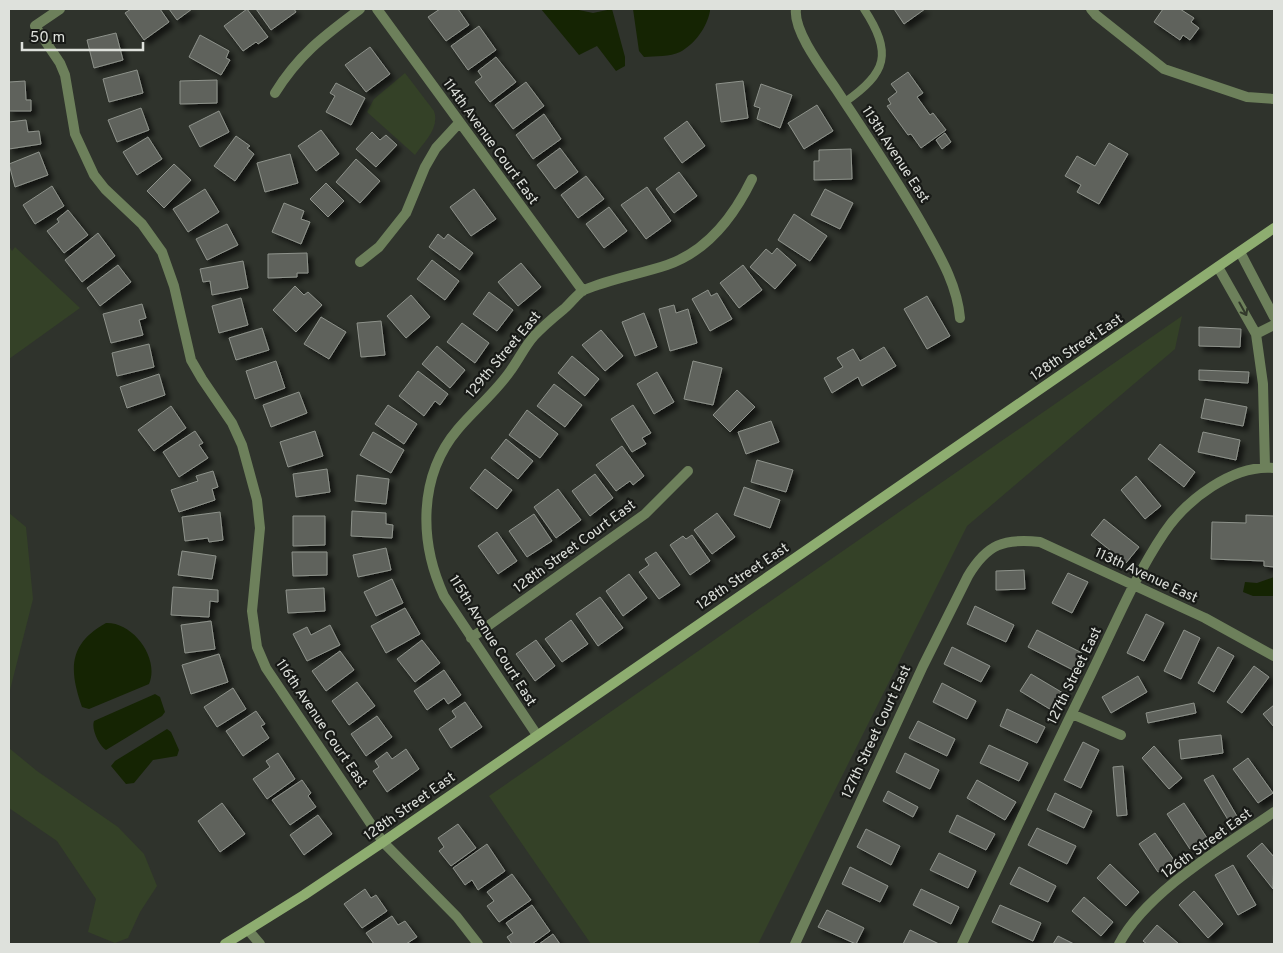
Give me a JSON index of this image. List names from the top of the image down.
{
  "streets": {
    "street": [
      "114th Avenue Court East",
      "113th Avenue East",
      "128th Street East",
      "129th Street East",
      "128th Street Court East",
      "115th Avenue Court East",
      "127th Street East",
      "116th Avenue Court East",
      "127th Street Court East",
      "126th Street East"
    ]
  },
  "crossings": [
    ["114th Avenue Court East", "129th Street East"],
    ["113th Avenue East", "127th Street East"],
    ["113th Avenue East", "127th Street Court East"],
    ["128th Street East", "115th Avenue Court East"],
    ["128th Street East", "116th Avenue Court East"],
    ["129th Street East", "115th Avenue Court East"],
    ["128th Street Court East", "115th Avenue Court East"]
  ],
  "scale_bar": "50 m"
}
